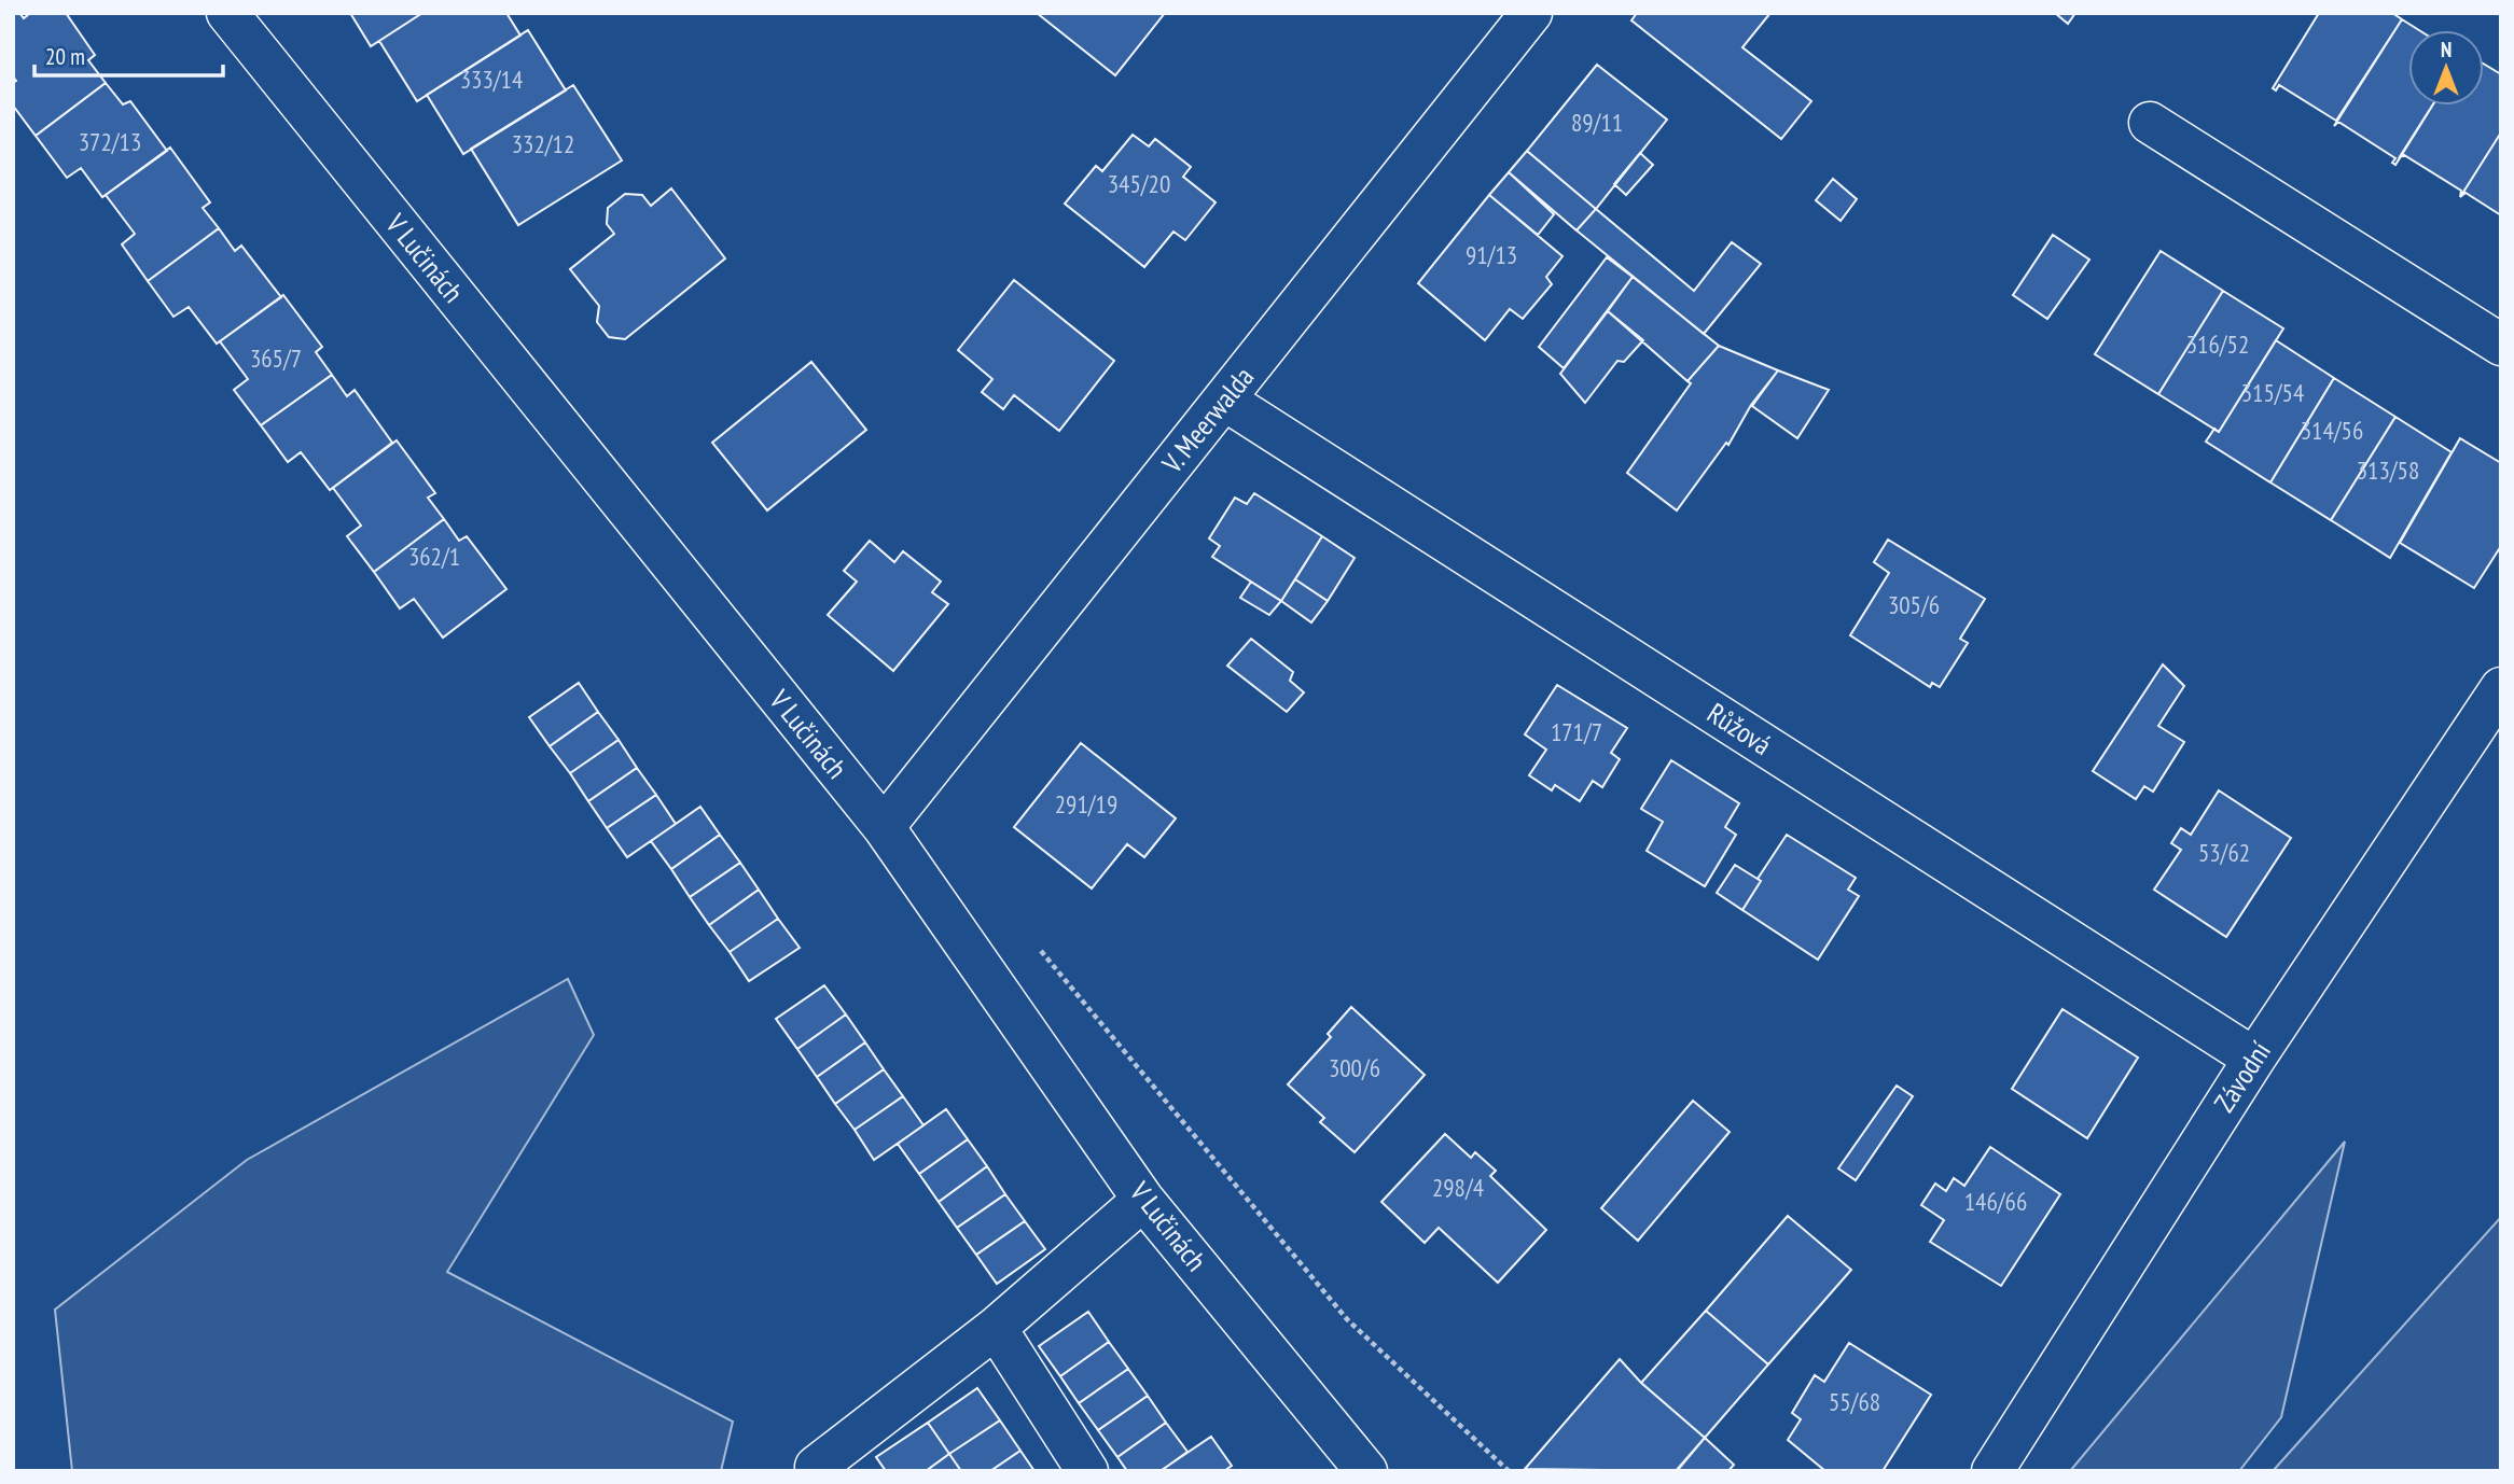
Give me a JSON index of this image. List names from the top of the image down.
{
  "streets": {
    "street": [
      "V Lučinách",
      "V. Meerwalda",
      "Růžová",
      "Závodní"
    ]
  },
  "crossings": [
    ["V Lučinách", "V. Meerwalda"],
    ["V. Meerwalda", "Růžová"],
    ["Růžová", "Závodní"]
  ],
  "house_numbers": [
    "333/14",
    "89/11",
    "372/13",
    "332/12",
    "345/20",
    "91/13",
    "316/52",
    "365/7",
    "315/54",
    "314/56",
    "313/58",
    "362/1",
    "305/6",
    "171/7",
    "291/19",
    "53/62",
    "300/6",
    "298/4",
    "146/66",
    "55/68"
  ],
  "scale_bar": "20 m",
  "north": "top"
}
